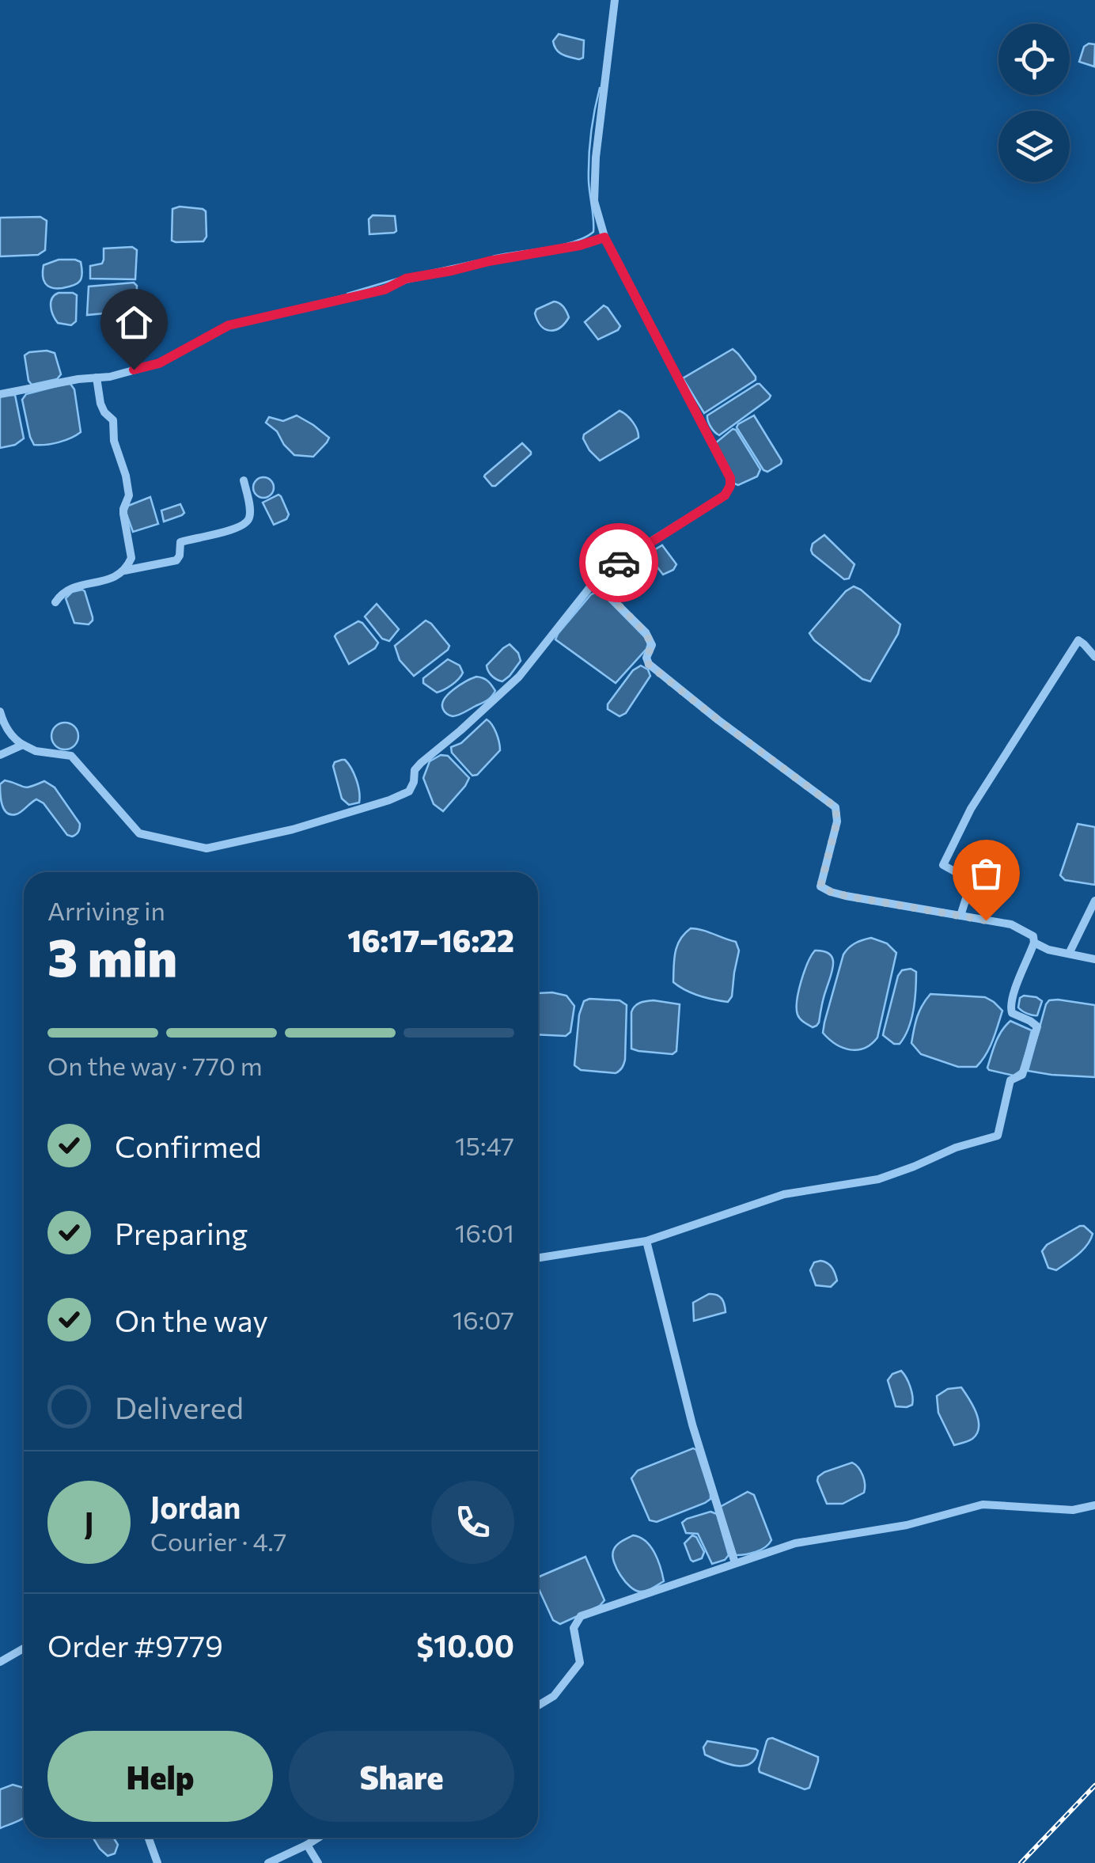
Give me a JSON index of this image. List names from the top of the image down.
{
  "page": {
    "heading": ["3 min", "Arriving in", "16:17–16:22"],
    "panel": [
      "Jordan",
      "Courier · 4.7",
      "Order #9779",
      "$10.00"
    ],
    "bar": "On the way · 770 m",
    "list": [
      ["Confirmed", "15:47"],
      ["Preparing", "16:01"],
      ["On the way", "16:07"],
      "Delivered"
    ],
    "round": "J",
    "buttons": ["Help", "Share"]
  }
}
